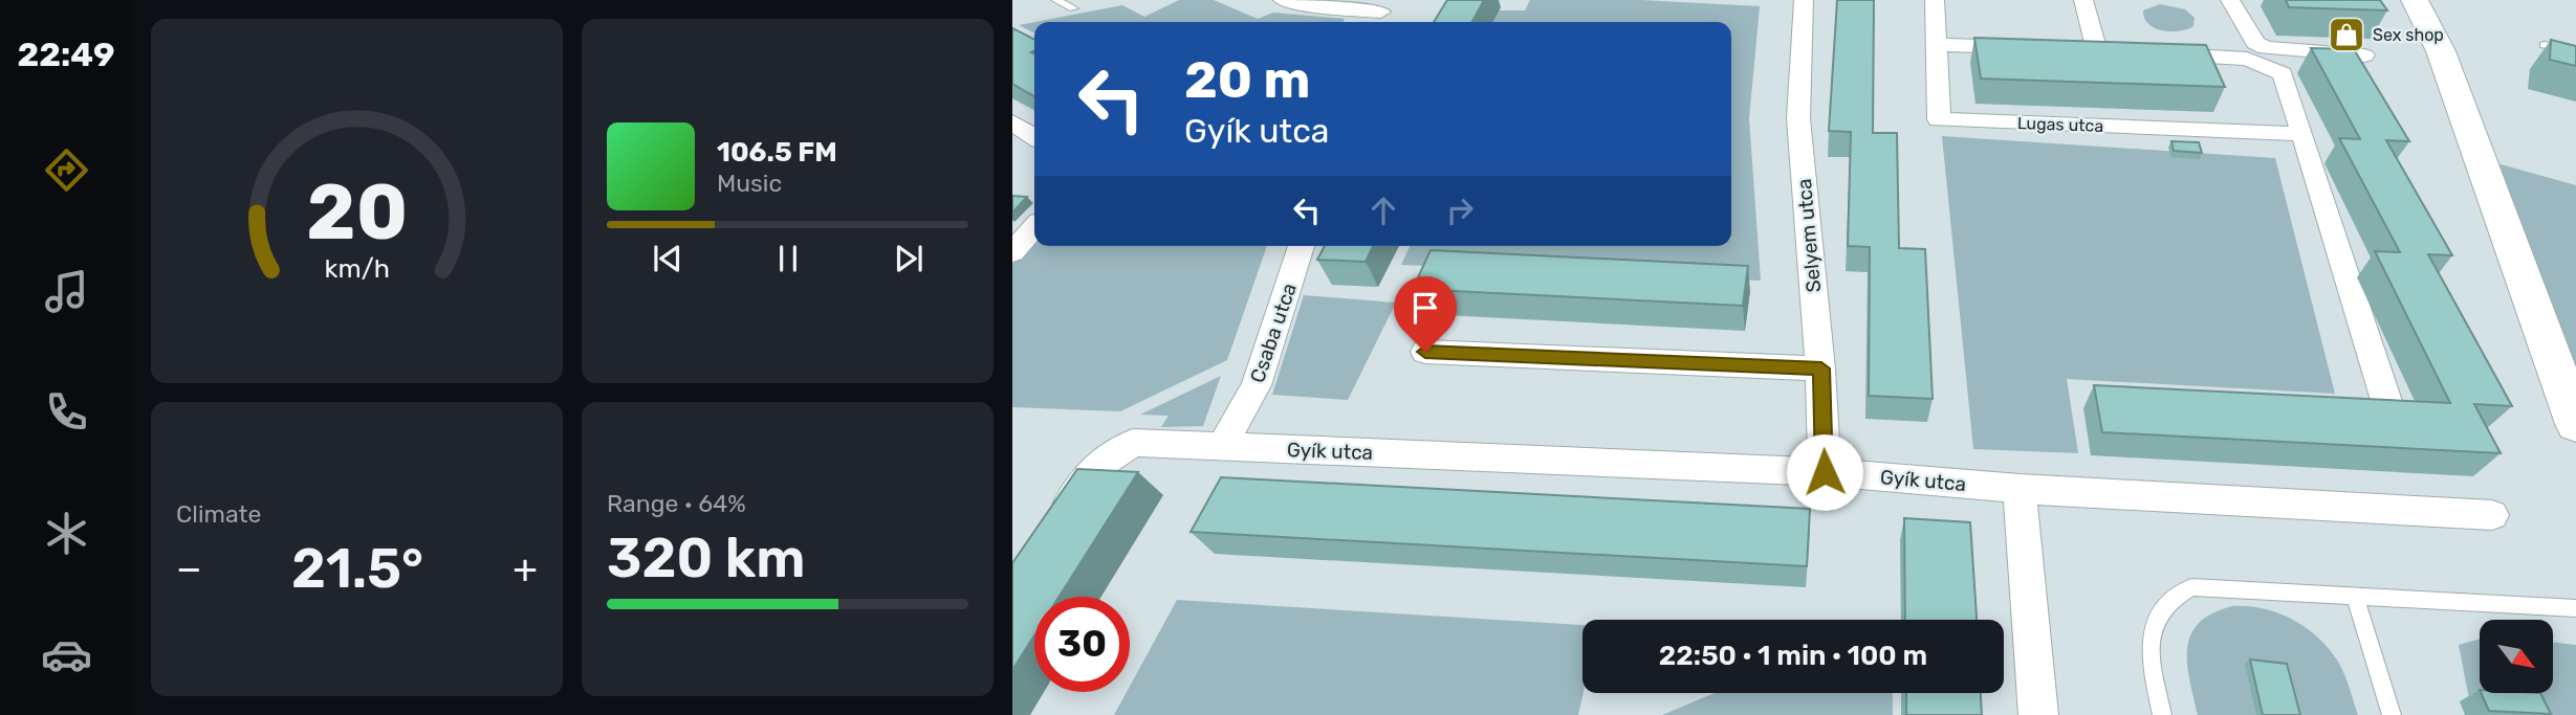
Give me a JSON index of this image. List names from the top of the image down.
{
  "streets": {
    "street": [
      "Lugas utca",
      "Selyem utca",
      "Csaba utca",
      "Gyík utca"
    ]
  },
  "crossings": [
    ["Selyem utca", "Gyík utca"],
    ["Csaba utca", "Gyík utca"]
  ],
  "places": {
    "shop": ["Sex shop"]
  },
  "north": "bottom right",
  "page": {
    "tabs": "22:49",
    "turn": ["20 m", "Gyík utca"],
    "song": ["106.5 FM", "Music"],
    "tile": [
      "Climate",
      ["Range · 64%", "320 km"]
    ],
    "heat": ["−", "21.5°", "+"],
    "limit": "30",
    "trip": "22:50 · 1 min · 100 m",
    "gauge": ["20", "km/h"]
  }
}
